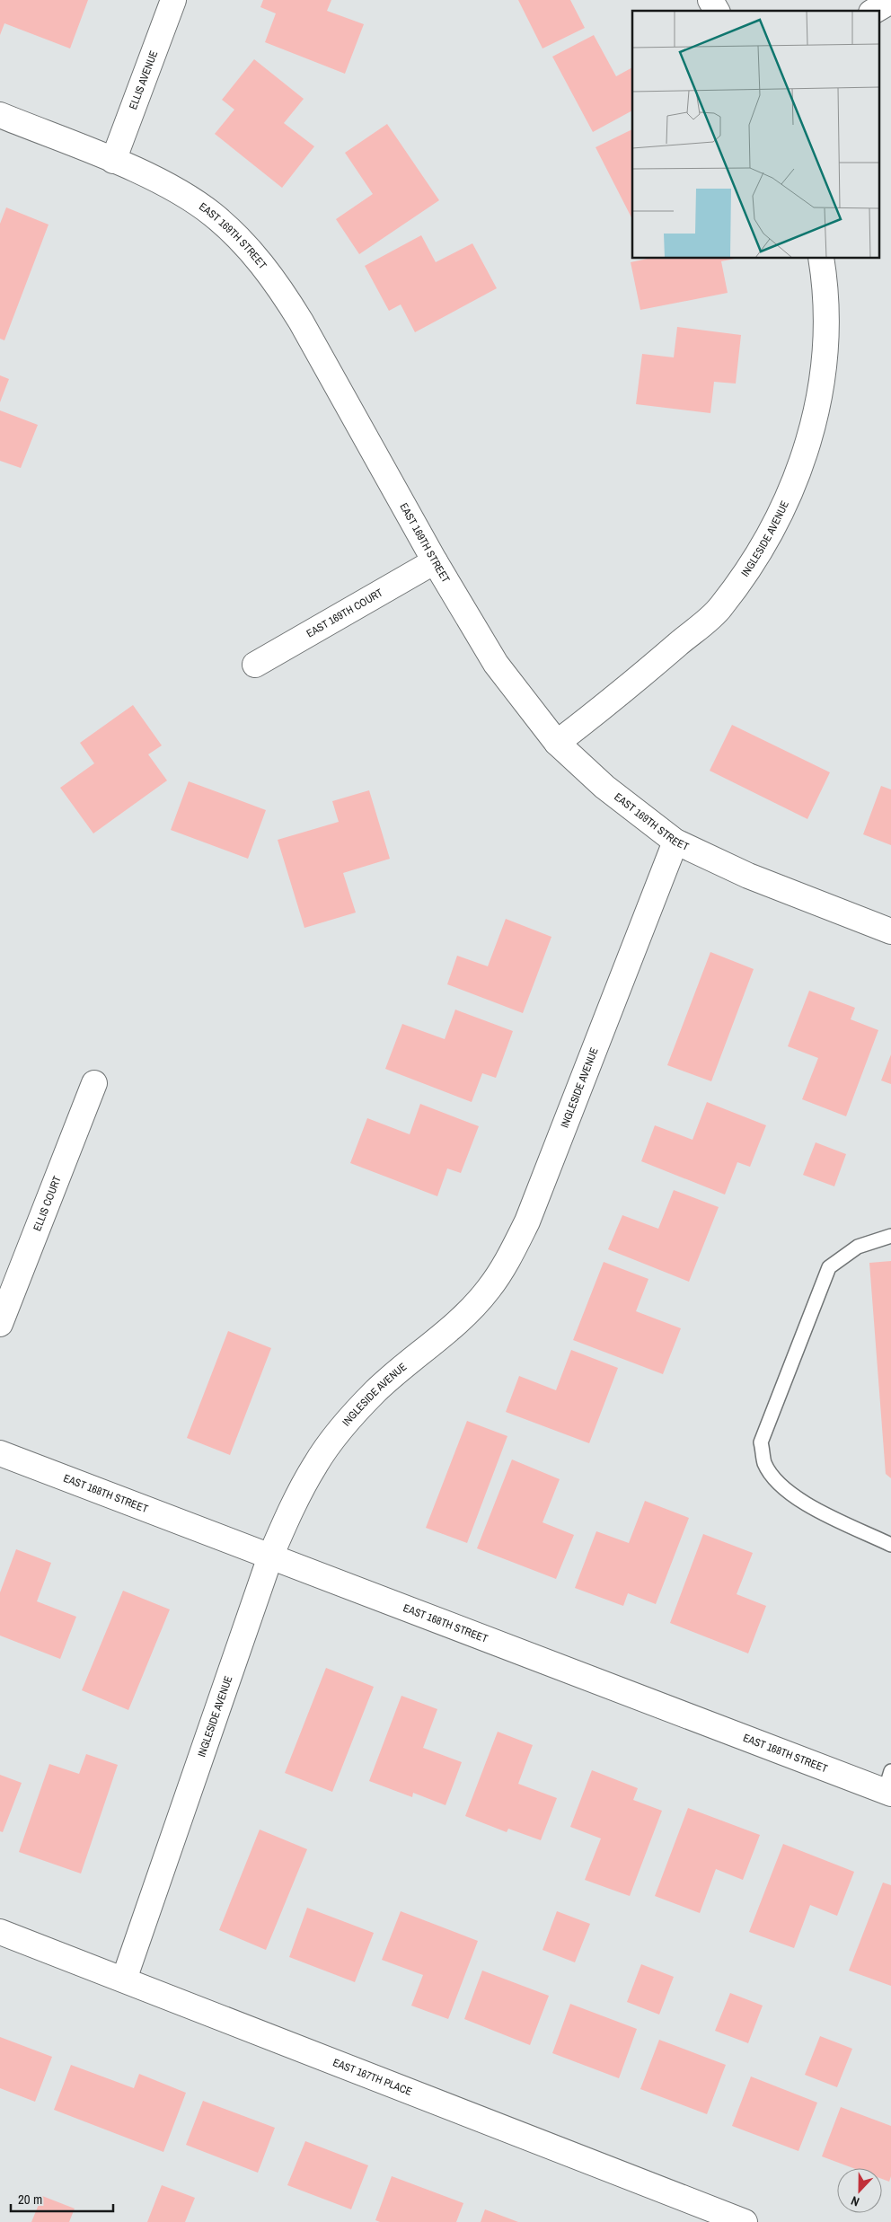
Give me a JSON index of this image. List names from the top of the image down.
{
  "streets": {
    "street": [
      "ELLIS AVENUE",
      "EAST 169TH STREET",
      "INGLESIDE AVENUE",
      "EAST 169TH COURT",
      "ELLIS COURT",
      "EAST 168TH STREET",
      "EAST 167TH PLACE"
    ]
  },
  "crossings": [
    ["ELLIS AVENUE", "EAST 169TH STREET"],
    ["EAST 169TH STREET", "INGLESIDE AVENUE"],
    ["EAST 169TH STREET", "EAST 169TH COURT"],
    ["INGLESIDE AVENUE", "EAST 168TH STREET"],
    ["INGLESIDE AVENUE", "EAST 167TH PLACE"]
  ],
  "scale_bar": "20 m",
  "north": "bottom"
}
